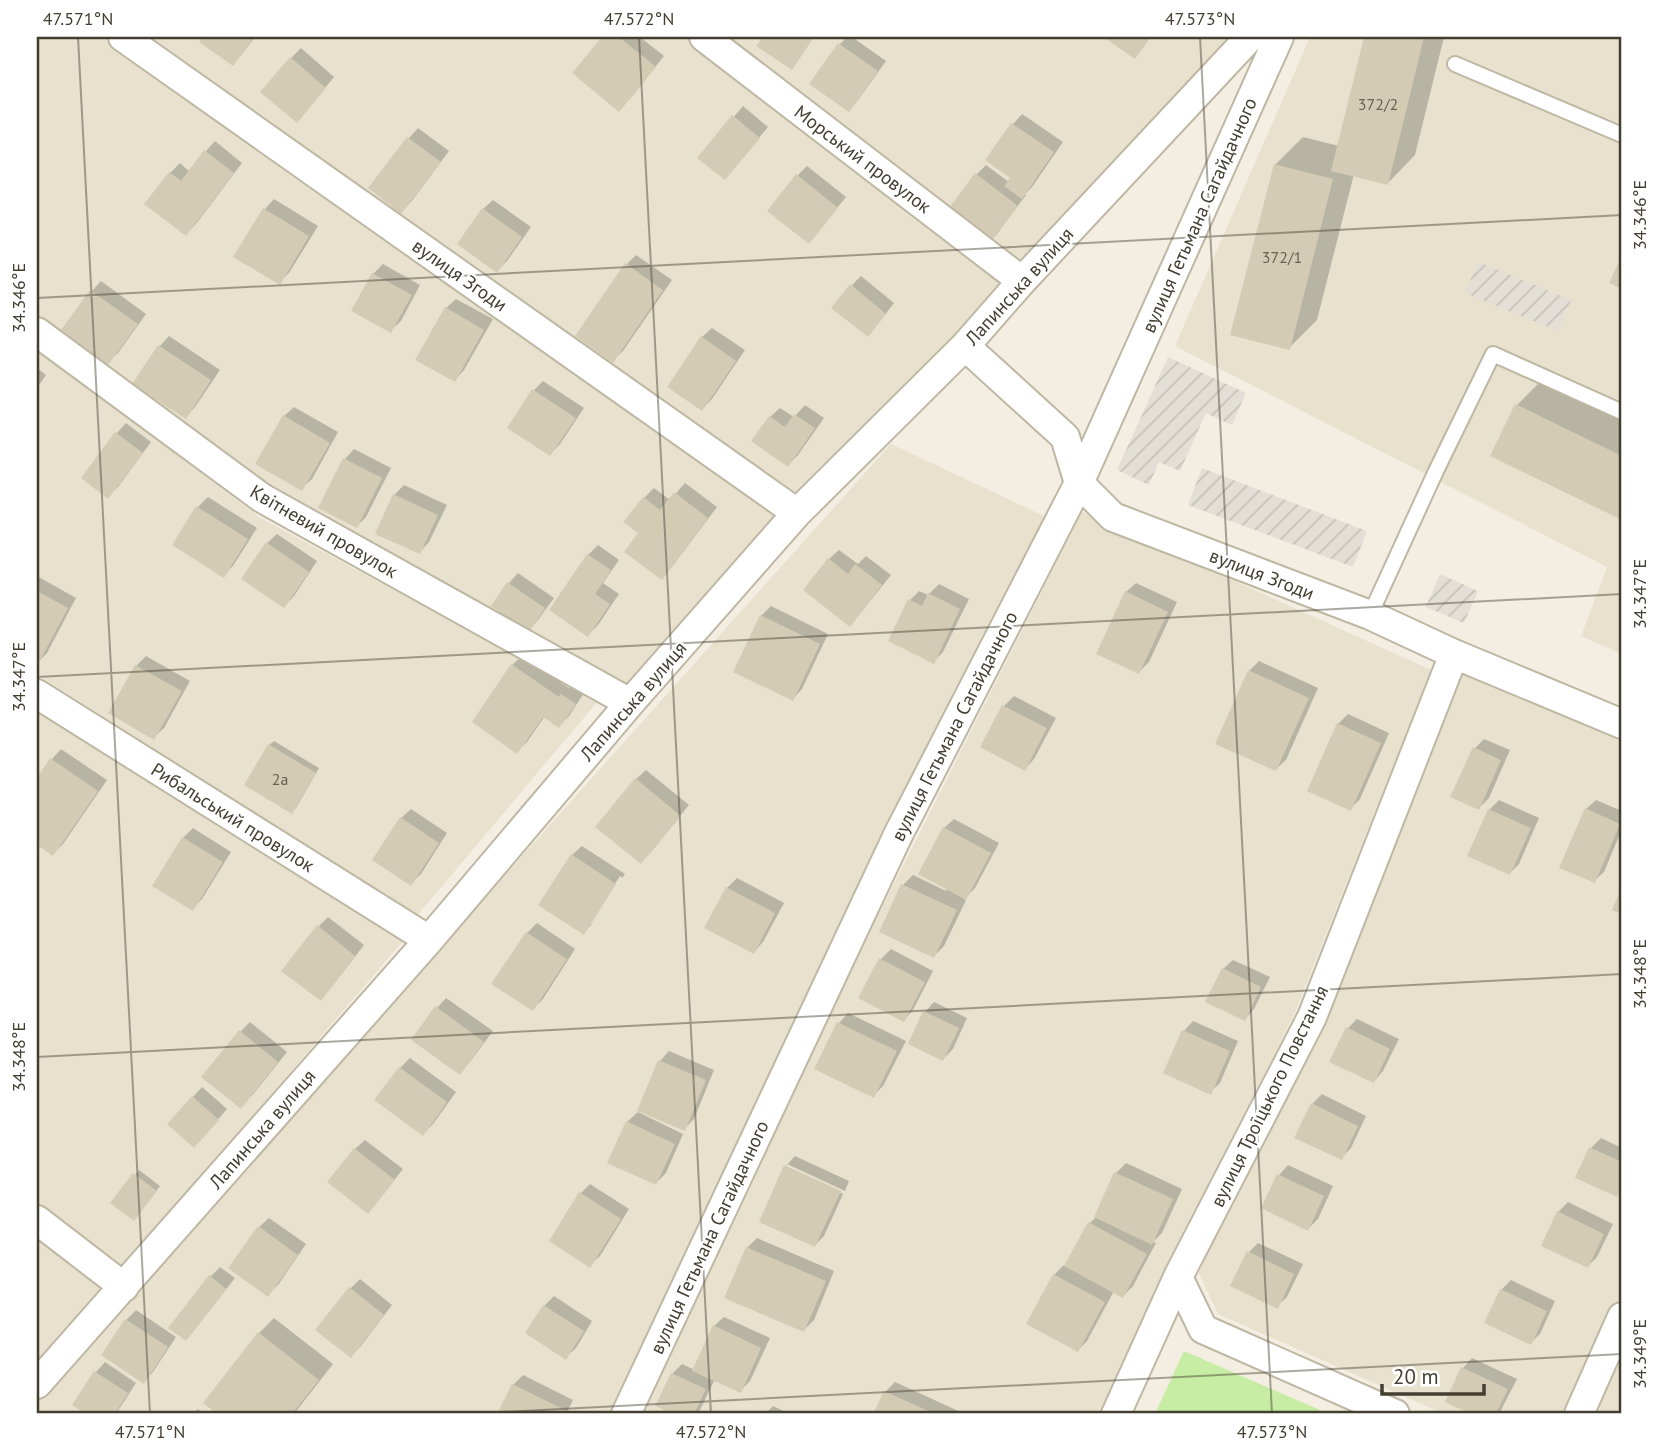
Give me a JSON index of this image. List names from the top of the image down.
{
  "streets": {
    "street": [
      "Морський провулок",
      "вулиця Гетьмана Сагайдачного",
      "вулиця Згоди",
      "Лапинська вулиця",
      "Квітневий провулок",
      "Рибальський провулок",
      "вулиця Троїцького Повстання"
    ]
  },
  "crossings": [
    ["Морський провулок", "Лапинська вулиця"],
    ["вулиця Гетьмана Сагайдачного", "вулиця Згоди"],
    ["вулиця Згоди", "Лапинська вулиця"],
    ["вулиця Згоди", "вулиця Троїцького Повстання"],
    ["Лапинська вулиця", "Квітневий провулок"],
    ["Лапинська вулиця", "Рибальський провулок"]
  ],
  "house_numbers": ["372/2", "372/1", "2а"],
  "scale_bar": "20 m",
  "coordinates": [
    "47.571°N",
    "47.572°N",
    "47.573°N",
    "34.346°E",
    "34.347°E",
    "34.348°E",
    "34.349°E"
  ]
}
